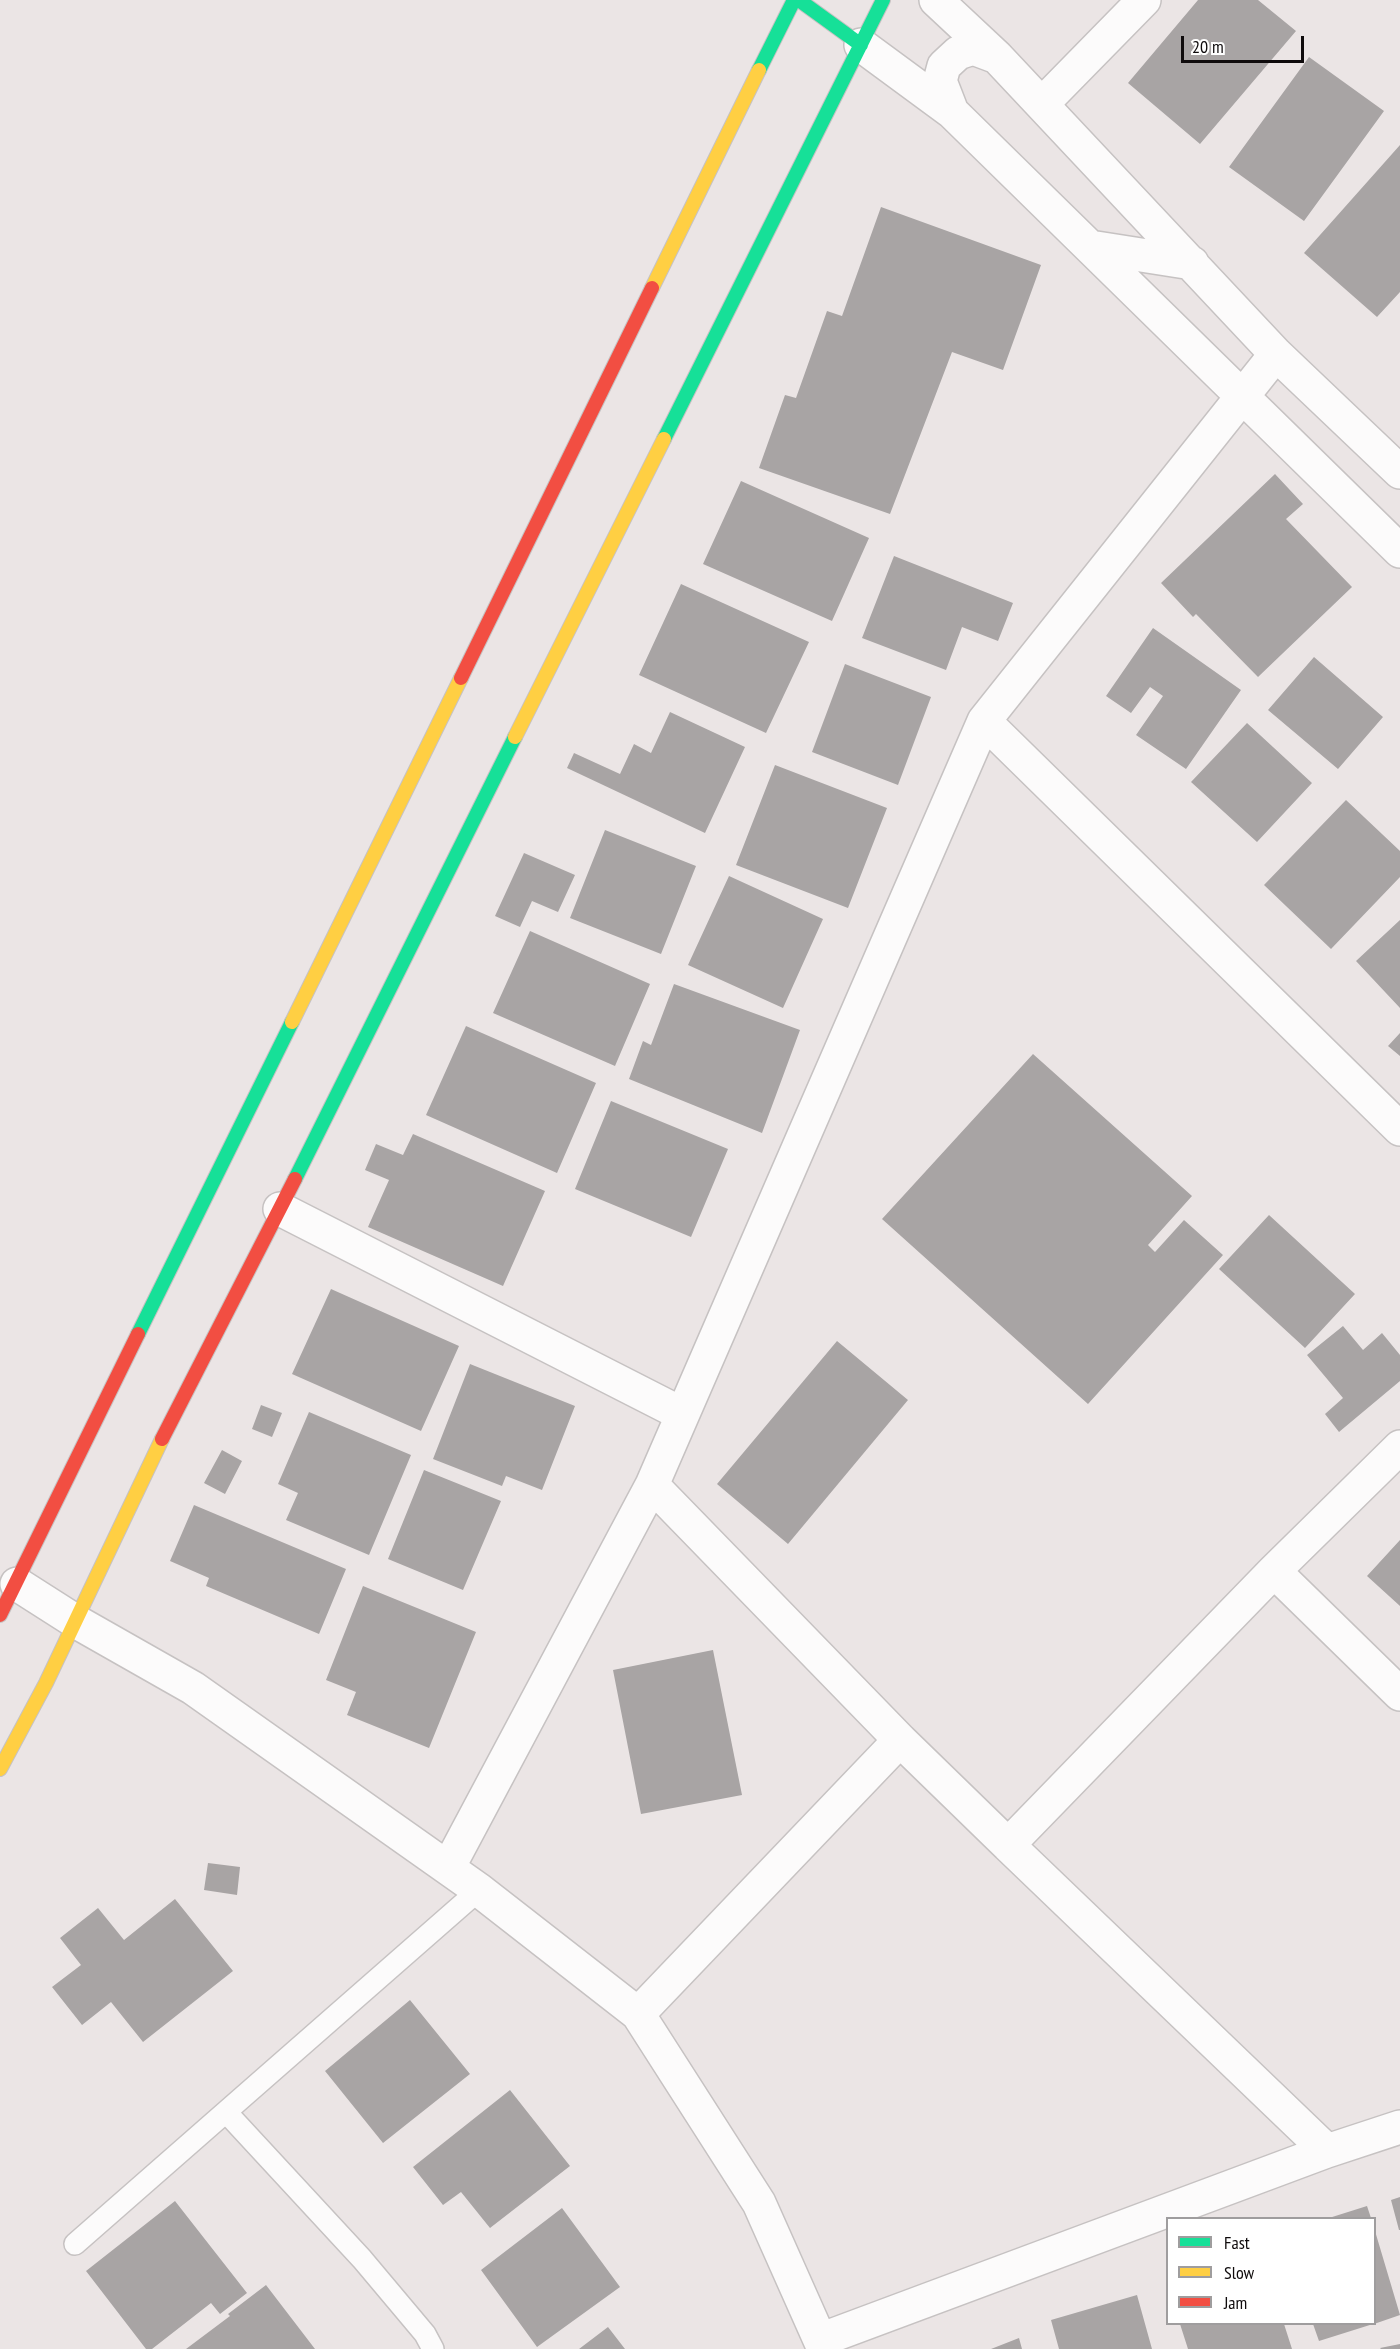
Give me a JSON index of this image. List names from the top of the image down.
{
  "legend": ["Fast", "Slow", "Jam"],
  "scale_bar": "20 m"
}
